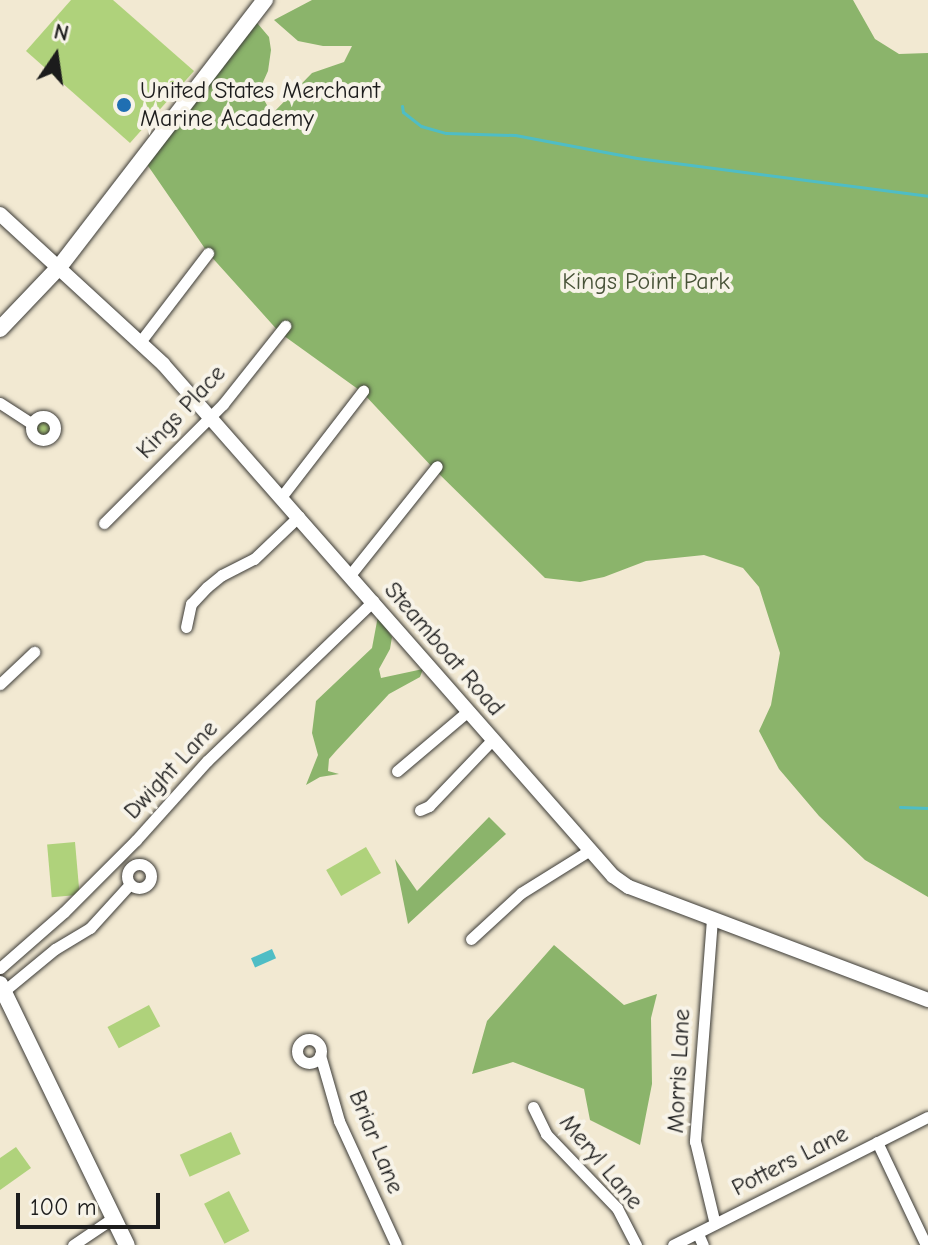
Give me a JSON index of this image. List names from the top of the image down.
{
  "streets": {
    "street": [
      "Kings Place",
      "Steamboat Road",
      "Dwight Lane",
      "Morris Lane",
      "Briar Lane",
      "Potters Lane",
      "Meryl Lane"
    ]
  },
  "crossings": [
    ["Kings Place", "Steamboat Road"],
    ["Steamboat Road", "Dwight Lane"],
    ["Steamboat Road", "Morris Lane"],
    ["Morris Lane", "Potters Lane"]
  ],
  "parks": ["Kings Point Park"],
  "places": ["United States Merchant Marine Academy"],
  "scale_bar": "100 m",
  "north": "top"
}
